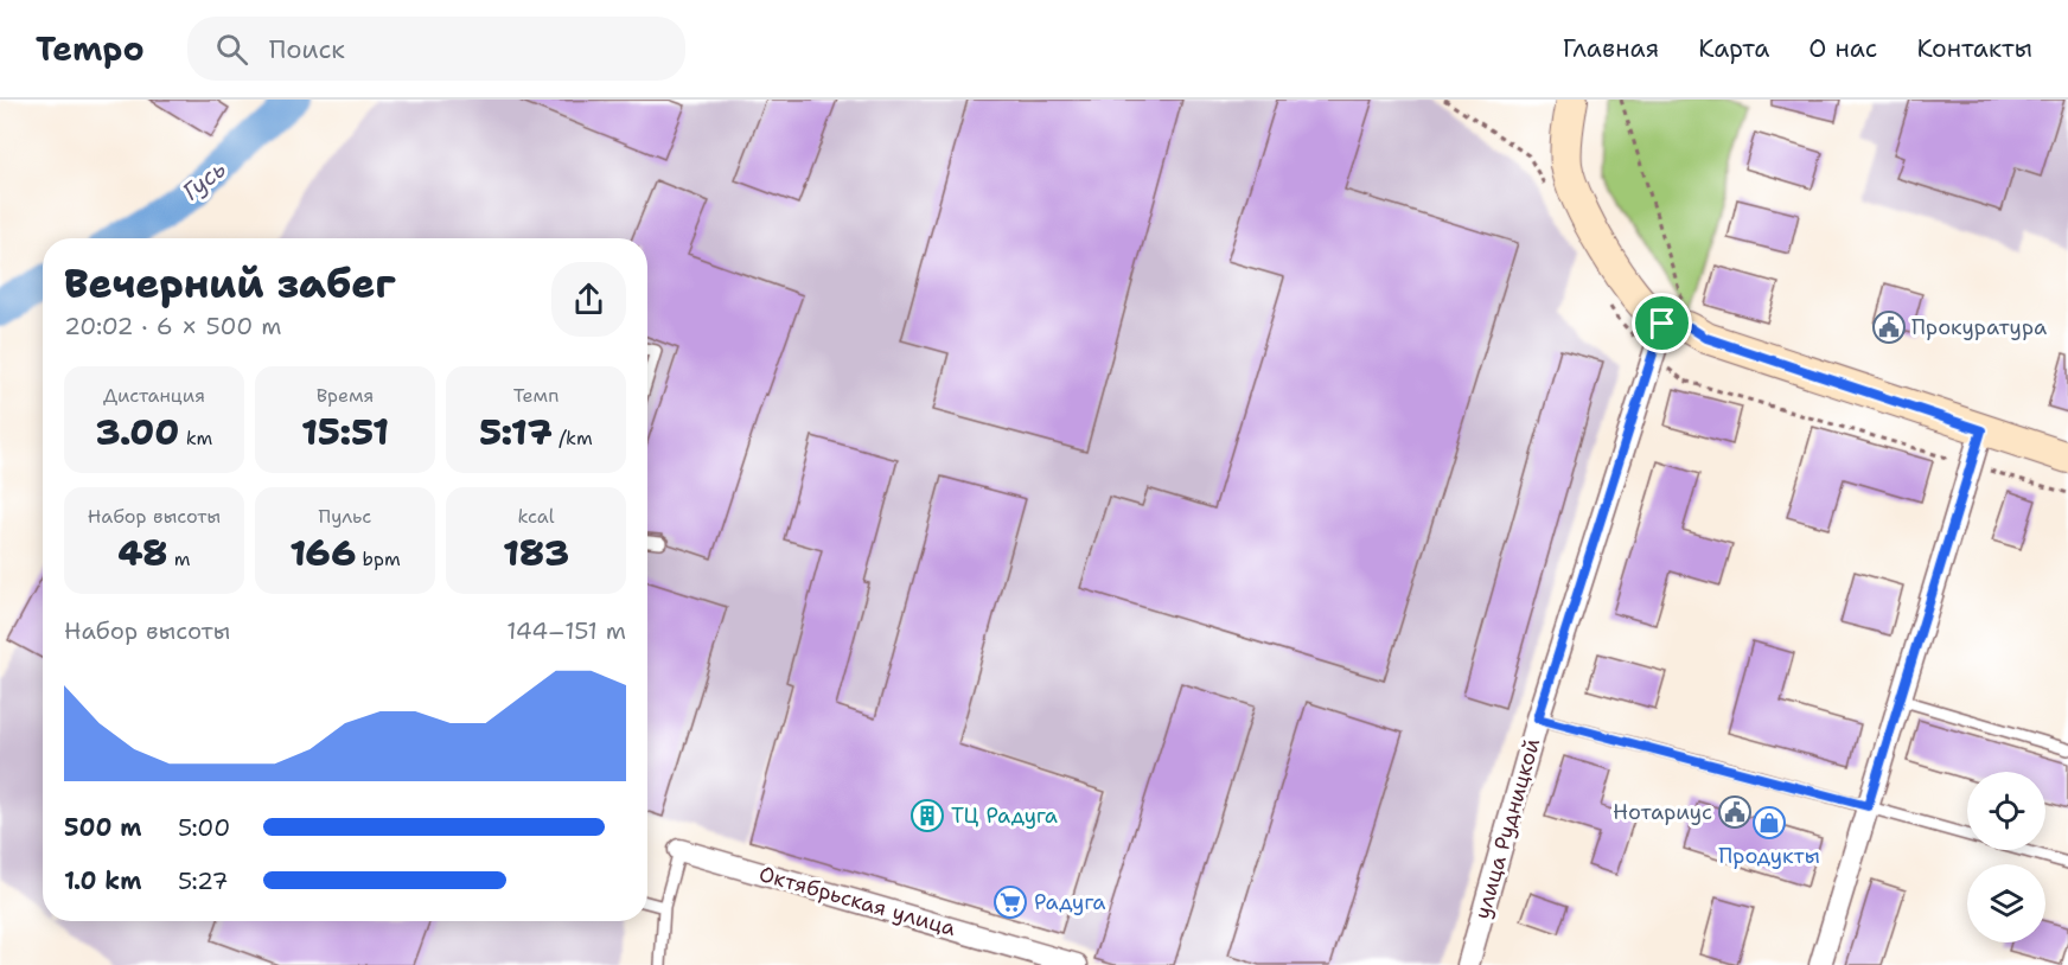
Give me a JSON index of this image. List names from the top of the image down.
{
  "streets": {
    "street": ["улица Рудницкой", "Октябрьская улица"]
  },
  "water": ["Гусь"],
  "places": {
    "public building": ["Прокуратура", "Нотариус"],
    "building": ["ТЦ Радуга"],
    "shop": ["Продукты"],
    "supermarket": ["Радуга"]
  },
  "page": {
    "header": "Tempo",
    "search": "Поиск",
    "nav": [
      "Главная",
      "Карта",
      "О нас",
      "Контакты"
    ],
    "heading": ["Вечерний забег", "20:02 · 6 × 500 m"],
    "stats": [
      ["Дистанция", "3.00 km"],
      ["Время", "15:51"],
      ["Темп", "5:17 /km"],
      ["Набор высоты", "48 m"],
      ["Пульс", "166 bpm"],
      ["kcal", "183"]
    ],
    "chart": ["Набор высоты", "144–151 m"],
    "list": [
      {
        "name": "500 m",
        "note": "5:00"
      },
      {
        "name": "1.0 km",
        "note": "5:27"
      }
    ]
  }
}
